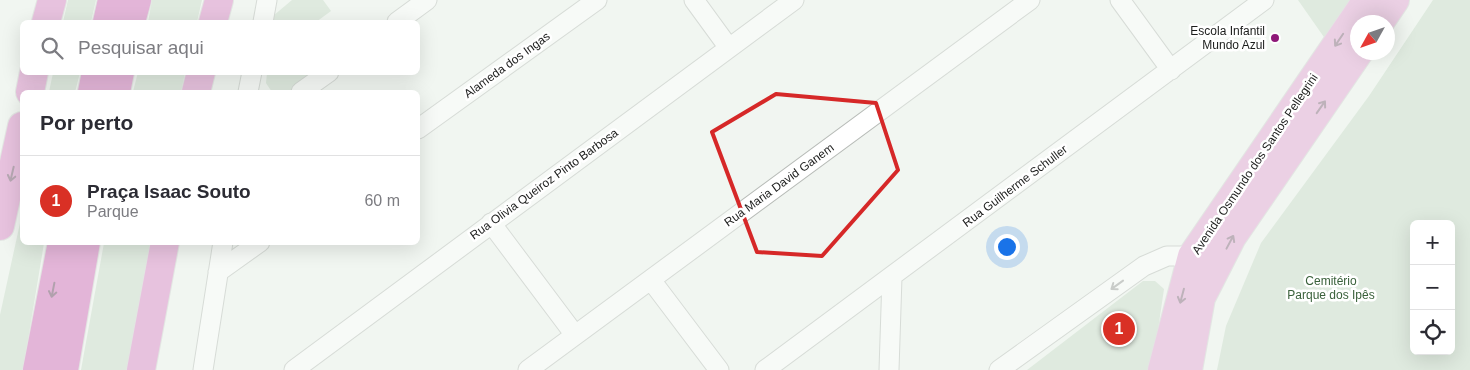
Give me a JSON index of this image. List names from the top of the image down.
{
  "streets": {
    "main road": ["Avenida Osmundo dos Santos Pellegrini"],
    "street": [
      "Alameda dos Ingas",
      "Rua Olivia Queiroz Pinto Barbosa",
      "Rua Maria David Ganem",
      "Rua Guilherme Schuller"
    ]
  },
  "parks": ["Cemitério Parque dos Ipês"],
  "places": ["Escola Infantil Mundo Azul"],
  "north": "bottom left",
  "page": {
    "search": "Pesquisar aqui",
    "heading": "Por perto",
    "list": [
      {
        "mark": "1",
        "name": "Praça Isaac Souto",
        "note": "Parque",
        "value": "60 m"
      }
    ],
    "map_buttons": ["+", "−"],
    "pins": "1"
  }
}
